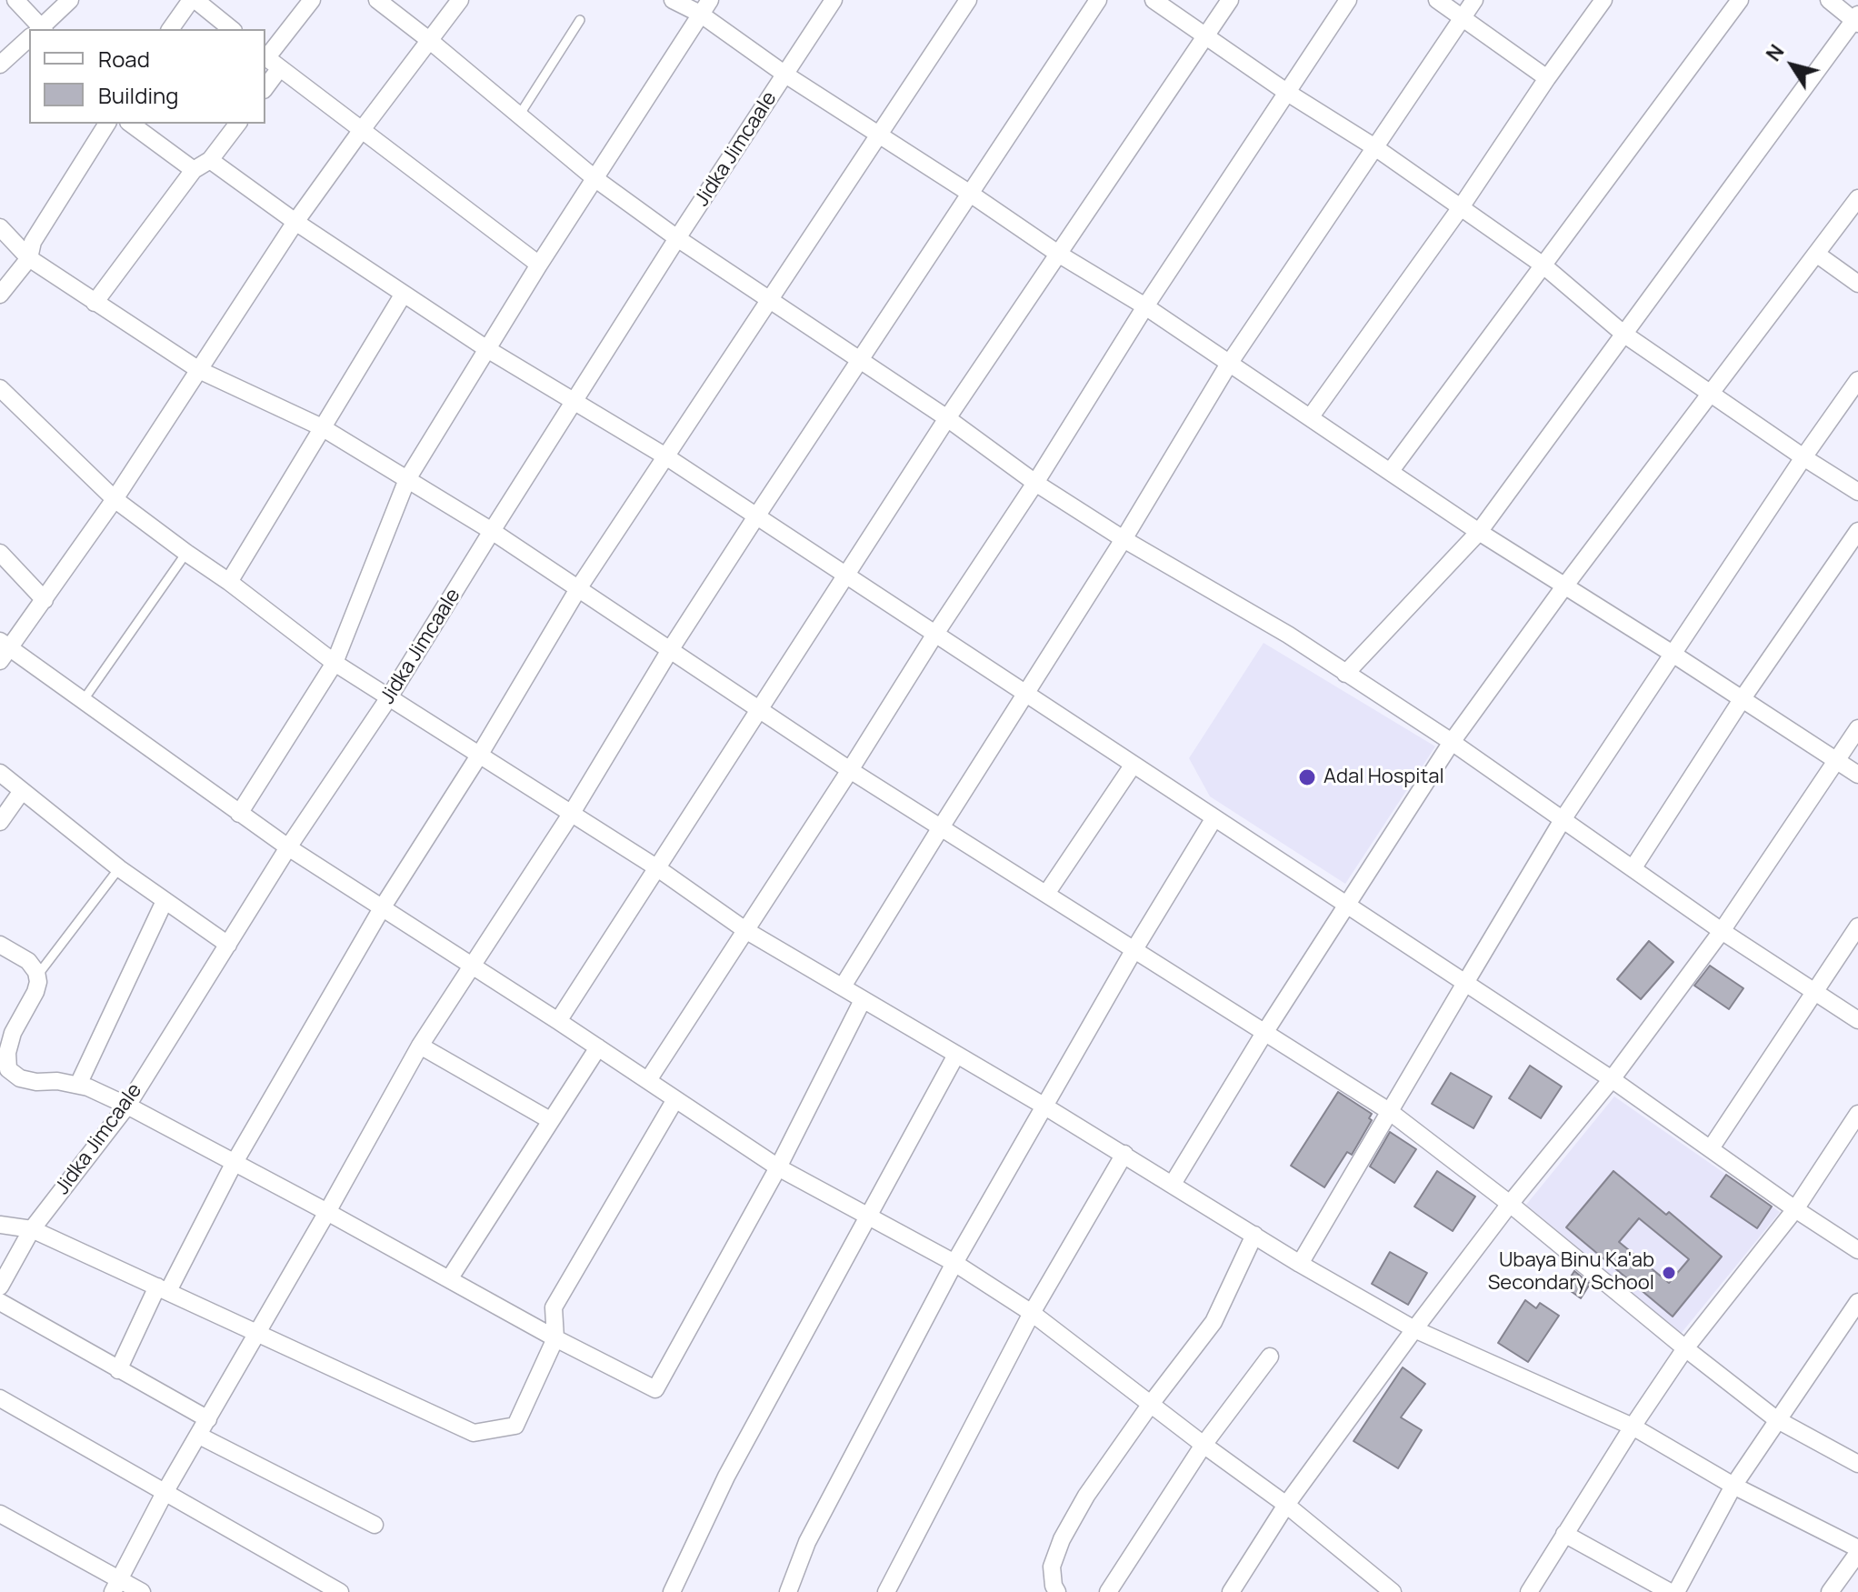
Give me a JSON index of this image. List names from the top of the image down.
{
  "streets": {
    "street": ["Jidka Jimcaale"]
  },
  "places": ["Adal Hospital", "Ubaya Binu Ka'ab Secondary School"],
  "legend": ["Road", "Building"],
  "north": "top left"
}
